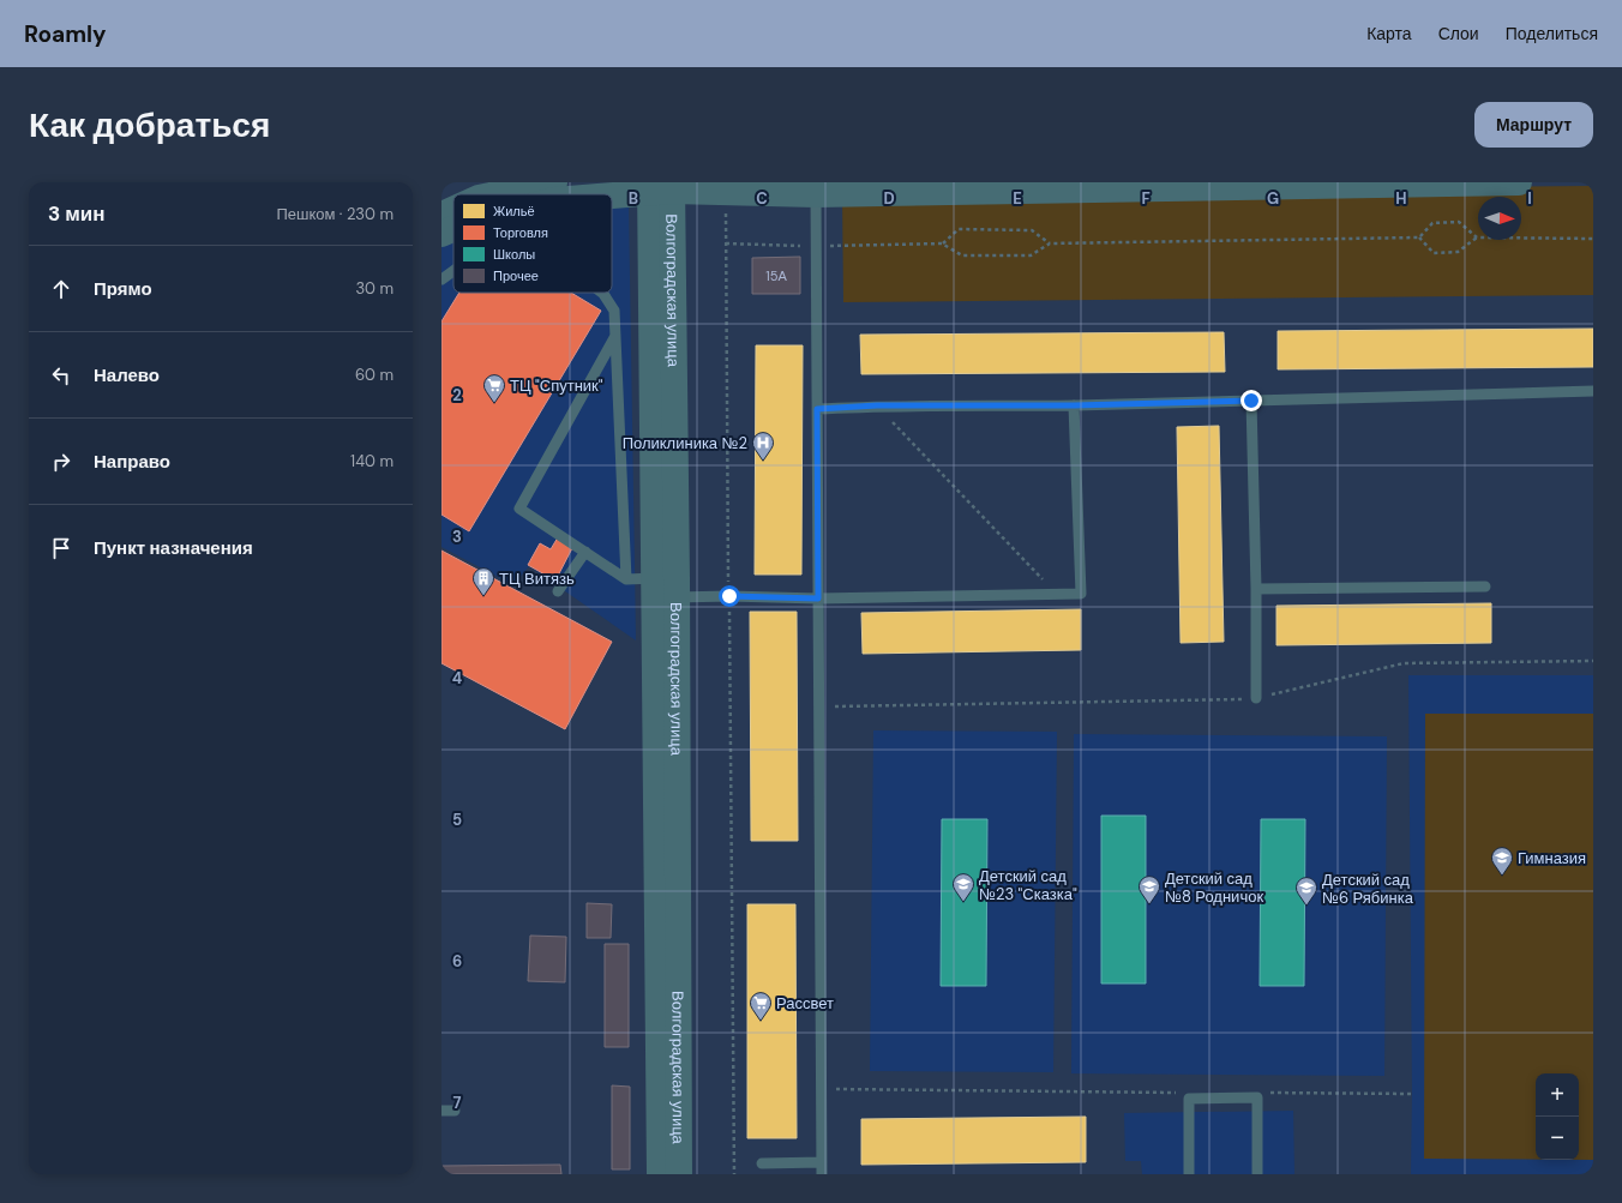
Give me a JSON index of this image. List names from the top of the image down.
{
  "streets": {
    "main road": ["Волгоградская улица"]
  },
  "places": {
    "supermarket": ["ТЦ \"Спутник\"", "Рассвет"],
    "hospital": ["Поликлиника №2"],
    "building": ["ТЦ Витязь"],
    "school or university": [
      "Гимназия",
      "Детский сад №23 \"Сказка\"",
      "Детский сад №8 Родничок",
      "Детский сад №6 Рябинка"
    ]
  },
  "house_numbers": ["15А"],
  "legend": [
    "Жильё",
    "Торговля",
    "Школы",
    "Прочее"
  ],
  "north": "right",
  "page": {
    "header": "Roamly",
    "nav": ["Карта", "Слои", "Поделиться"],
    "buttons": "Маршрут",
    "title": "Как добраться",
    "heading": ["3 мин", "Пешком · 230 m"],
    "list": [
      ["Прямо", "30 m"],
      ["Налево", "60 m"],
      ["Направо", "140 m"],
      "Пункт назначения"
    ],
    "map_buttons": ["+", "−"]
  },
  "grid": {
    "columns": [
      "B",
      "C",
      "D",
      "E",
      "F",
      "G",
      "H",
      "I"
    ],
    "rows": [
      "2",
      "3",
      "4",
      "5",
      "6",
      "7"
    ]
  }
}
